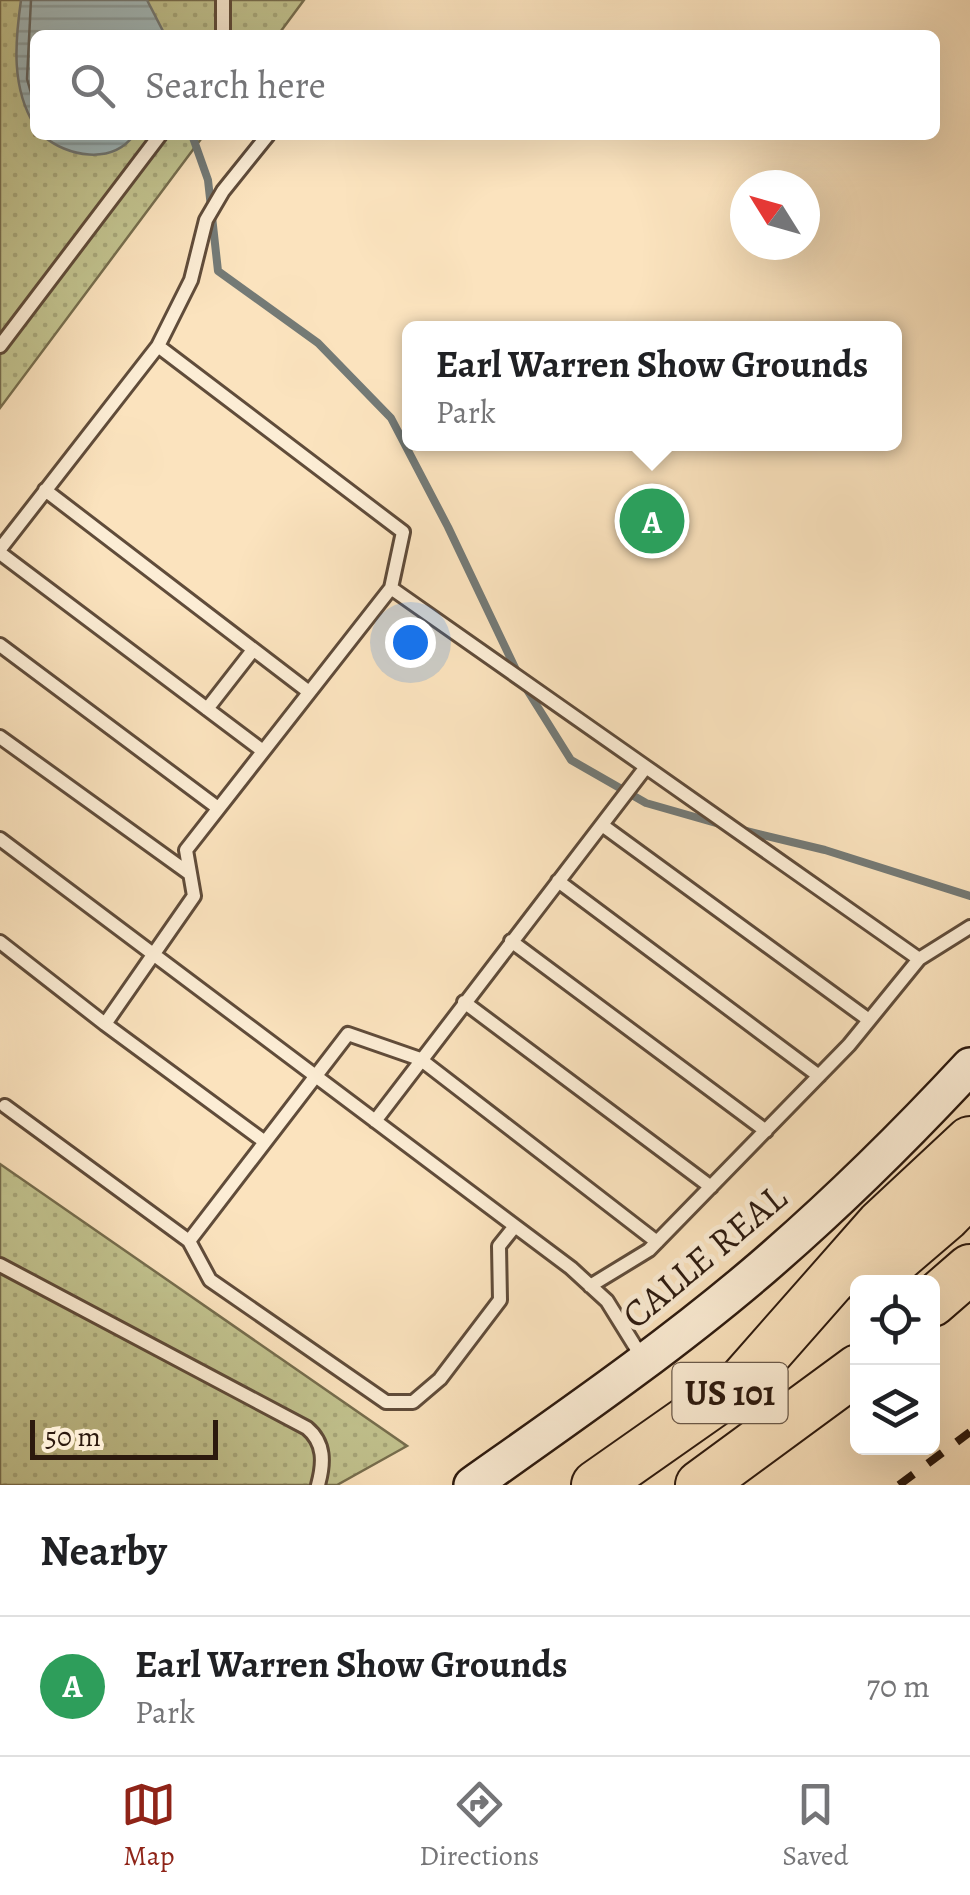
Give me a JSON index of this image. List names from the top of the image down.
{
  "streets": {
    "highway": ["US 101"],
    "street": ["CALLE REAL"]
  },
  "scale_bar": "50 m",
  "north": "top left",
  "page": {
    "search": "Search here",
    "popup": ["Earl Warren Show Grounds", "Park"],
    "pins": "A",
    "scale": "50 m",
    "heading": "Nearby",
    "list": [
      {
        "mark": "A",
        "name": "Earl Warren Show Grounds",
        "note": "Park",
        "value": "70 m"
      }
    ],
    "nav": ["Map", "Directions", "Saved"]
  }
}
